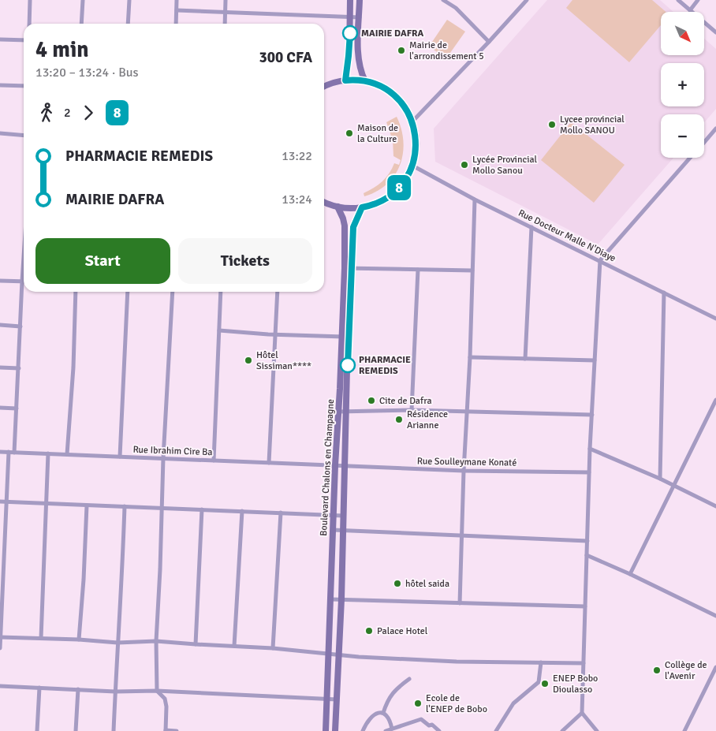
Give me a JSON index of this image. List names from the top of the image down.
{
  "streets": {
    "main road": ["Boulevard Chalons en Champagne"],
    "street": ["Rue Docteur Malle N'Diaye", "Rue Ibrahim Cire Ba", "Rue Soulleymane Konaté"]
  },
  "crossings": [
    ["Rue Ibrahim Cire Ba", "Rue Soulleymane Konaté"],
    ["Rue Ibrahim Cire Ba", "Boulevard Chalons en Champagne"],
    ["Rue Soulleymane Konaté", "Boulevard Chalons en Champagne"]
  ],
  "places": [
    "MAIRIE DAFRA",
    "Mairie de l'arrondissement 5",
    "Lycee provincial Mollo SANOU",
    "Maison de la Culture",
    "Lycée Provincial Mollo Sanou",
    "Hôtel Sissiman****",
    "PHARMACIE REMEDIS",
    "Cite de Dafra",
    "Résidence Arianne",
    "hôtel saida",
    "Palace Hotel",
    "Collège de l'Avenir",
    "ENEP Bobo Dioulasso",
    "Ecole de l'ENEP de Bobo"
  ],
  "lines": ["bus line 8"],
  "north": "bottom right",
  "page": {
    "on_map": "8",
    "map_buttons": ["+", "−"],
    "heading": ["4 min", "13:20 – 13:24 · Bus", "300 CFA"],
    "legs": ["2", "8"],
    "list": [
      {
        "name": "PHARMACIE REMEDIS",
        "value": "13:22"
      },
      {
        "name": "MAIRIE DAFRA",
        "value": "13:24"
      }
    ],
    "buttons": ["Start", "Tickets"]
  }
}
